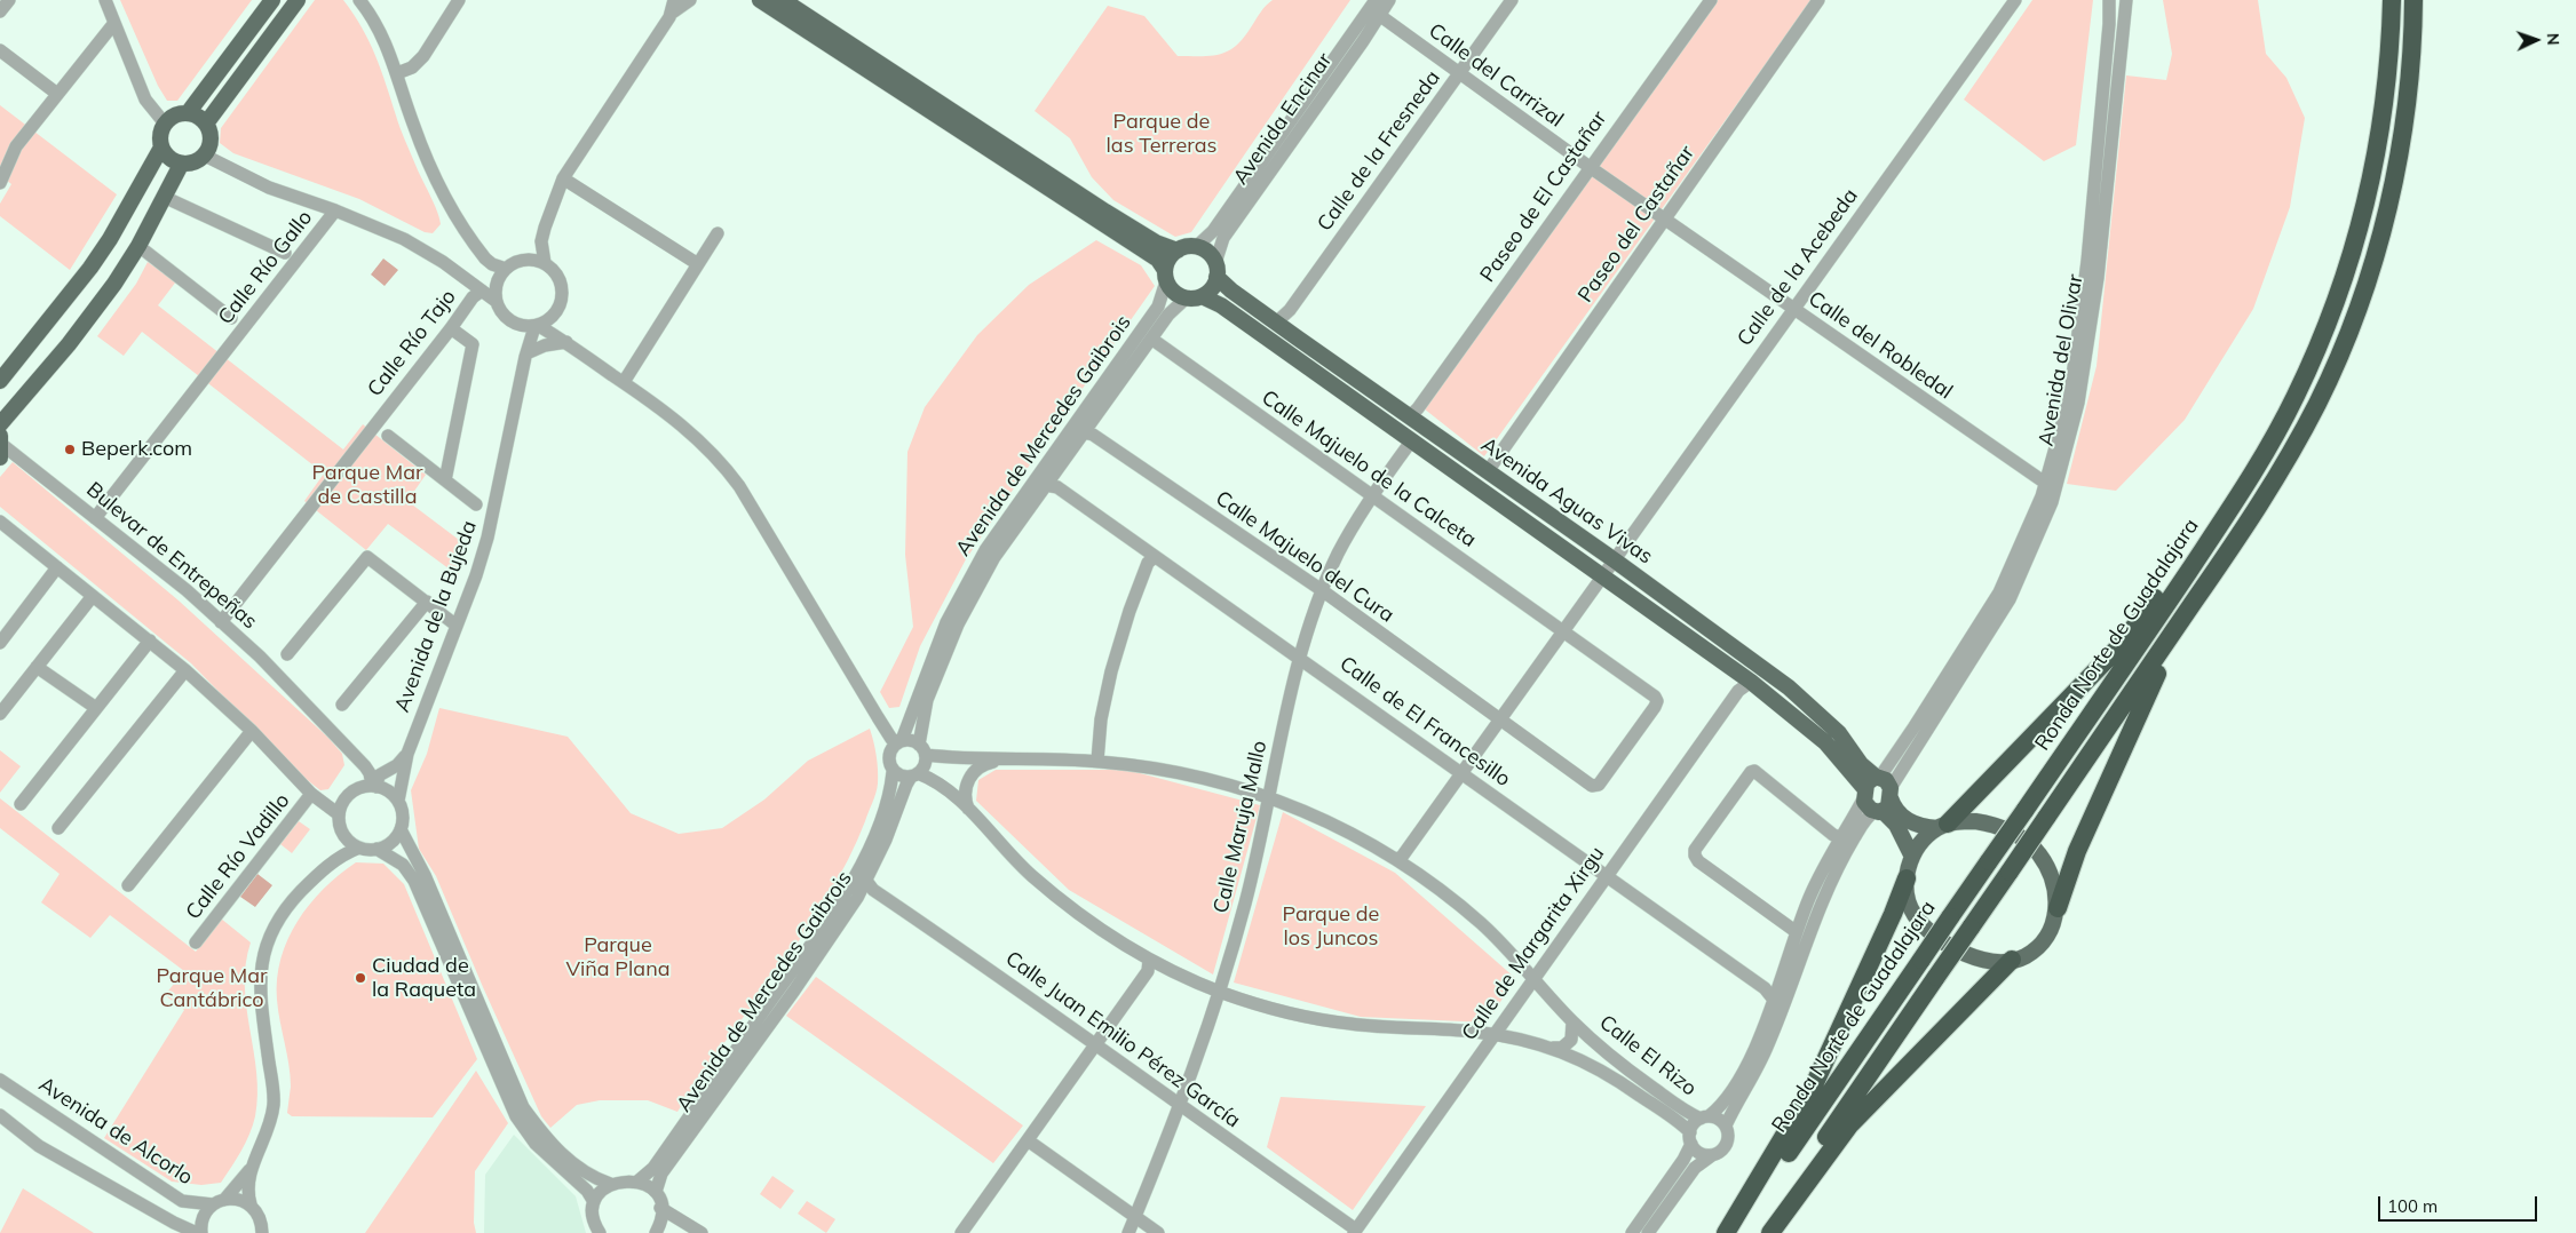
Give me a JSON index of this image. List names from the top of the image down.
{
  "streets": {
    "highway": ["Ronda Norte de Guadalajara"],
    "main road": ["Avenida Aguas Vivas"],
    "street": [
      "Calle del Carrizal",
      "Avenida Encinar",
      "Calle de la Fresneda",
      "Paseo de El Castañar",
      "Paseo del Castañar",
      "Calle Río Gallo",
      "Calle de la Acebeda",
      "Calle Río Tajo",
      "Calle del Robledal",
      "Avenida del Olivar",
      "Avenida de Mercedes Gaibrois",
      "Calle Majuelo de la Calceta",
      "Bulevar de Entrepeñas",
      "Calle Majuelo del Cura",
      "Avenida de la Bujeda",
      "Calle de El Francesillo",
      "Calle Maruja Mallo",
      "Calle Río Vadillo",
      "Calle de Margarita Xirgu",
      "Calle Juan Emilio Pérez García",
      "Calle El Rizo",
      "Avenida de Alcorlo"
    ]
  },
  "crossings": [
    ["Calle del Carrizal", "Avenida Encinar"],
    ["Calle del Carrizal", "Calle de la Fresneda"],
    ["Calle del Carrizal", "Paseo de El Castañar"],
    ["Calle del Carrizal", "Paseo del Castañar"],
    ["Calle del Carrizal", "Calle del Robledal"],
    ["Avenida Encinar", "Avenida de Mercedes Gaibrois"],
    ["Avenida Encinar", "Avenida Aguas Vivas"],
    ["Calle de la Fresneda", "Avenida Aguas Vivas"],
    ["Paseo de El Castañar", "Avenida Aguas Vivas"],
    ["Paseo del Castañar", "Calle del Robledal"],
    ["Paseo del Castañar", "Avenida Aguas Vivas"],
    ["Calle Río Gallo", "Bulevar de Entrepeñas"],
    ["Calle de la Acebeda", "Calle del Robledal"],
    ["Calle de la Acebeda", "Calle Majuelo de la Calceta"],
    ["Calle de la Acebeda", "Avenida Aguas Vivas"],
    ["Calle de la Acebeda", "Calle Majuelo del Cura"],
    ["Calle de la Acebeda", "Calle de El Francesillo"],
    ["Calle de la Acebeda", "Calle El Rizo"],
    ["Calle Río Tajo", "Bulevar de Entrepeñas"],
    ["Calle del Robledal", "Avenida del Olivar"],
    ["Avenida del Olivar", "Avenida Aguas Vivas"],
    ["Avenida del Olivar", "Calle de El Francesillo"],
    ["Avenida del Olivar", "Calle El Rizo"],
    ["Avenida de Mercedes Gaibrois", "Calle Majuelo de la Calceta"],
    ["Avenida de Mercedes Gaibrois", "Avenida Aguas Vivas"],
    ["Avenida de Mercedes Gaibrois", "Calle Majuelo del Cura"],
    ["Avenida de Mercedes Gaibrois", "Calle de El Francesillo"],
    ["Avenida de Mercedes Gaibrois", "Calle Juan Emilio Pérez García"],
    ["Avenida de Mercedes Gaibrois", "Calle El Rizo"],
    ["Calle Majuelo de la Calceta", "Calle Majuelo del Cura"],
    ["Calle Majuelo de la Calceta", "Calle Maruja Mallo"],
    ["Avenida Aguas Vivas", "Calle Maruja Mallo"],
    ["Avenida Aguas Vivas", "Calle de Margarita Xirgu"],
    ["Bulevar de Entrepeñas", "Avenida de la Bujeda"],
    ["Calle Majuelo del Cura", "Calle Maruja Mallo"],
    ["Calle de El Francesillo", "Calle Maruja Mallo"],
    ["Calle de El Francesillo", "Calle de Margarita Xirgu"],
    ["Calle Maruja Mallo", "Calle Juan Emilio Pérez García"],
    ["Calle Maruja Mallo", "Calle El Rizo"],
    ["Calle de Margarita Xirgu", "Calle Juan Emilio Pérez García"],
    ["Calle de Margarita Xirgu", "Calle El Rizo"]
  ],
  "parks": [
    "Parque de las Terreras",
    "Parque Mar de Castilla",
    "Parque de los Juncos",
    "Parque Viña Plana",
    "Parque Mar Cantábrico"
  ],
  "places": ["Beperk.com", "Ciudad de la Raqueta"],
  "scale_bar": "100 m",
  "north": "right"
}
